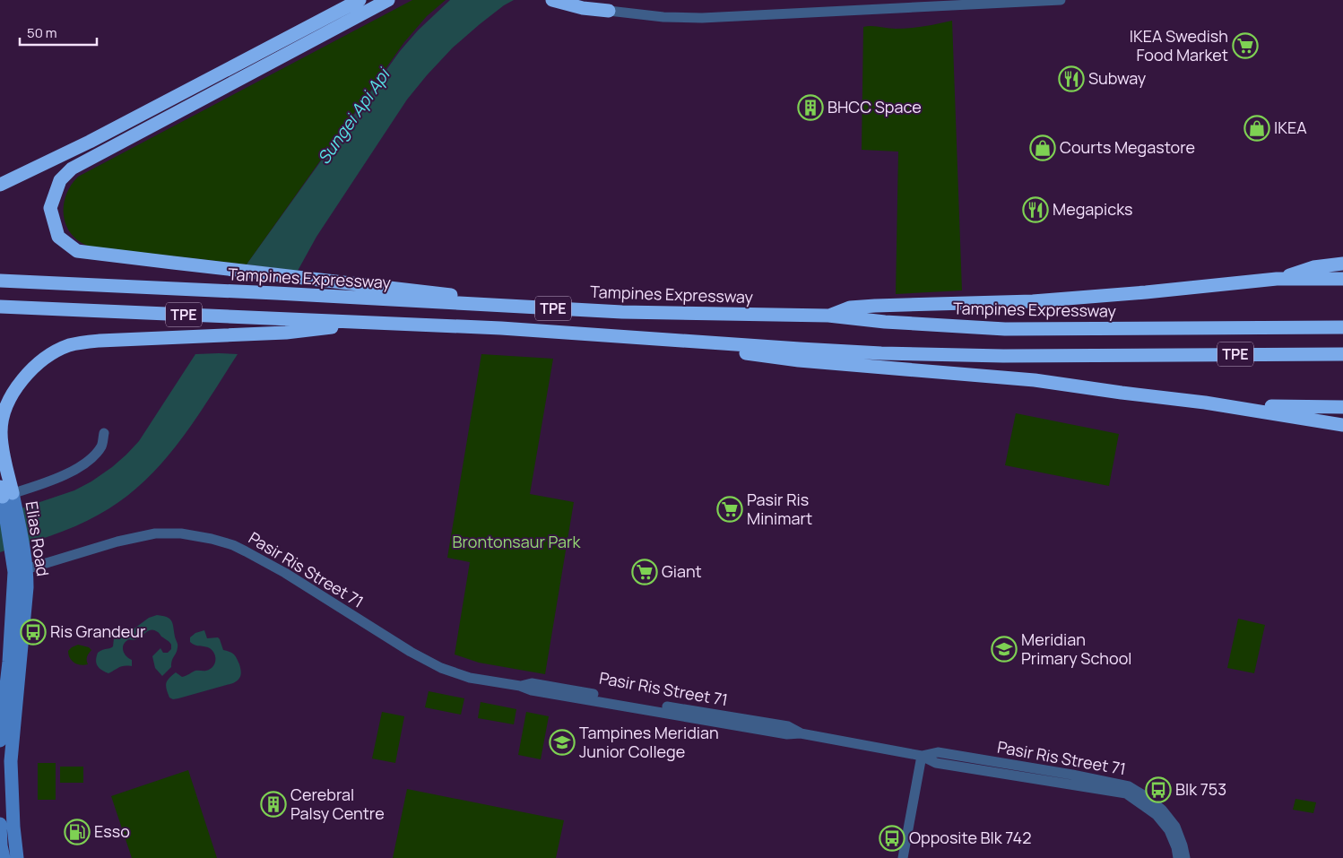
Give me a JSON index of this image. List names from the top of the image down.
{
  "streets": {
    "highway": ["Tampines Expressway", "TPE"],
    "main road": ["Elias Road"],
    "street": ["Pasir Ris Street 71"]
  },
  "crossings": [
    ["Elias Road", "Pasir Ris Street 71"]
  ],
  "water": ["Sungei Api Api"],
  "parks": ["Brontonsaur Park"],
  "places": {
    "supermarket": ["IKEA Swedish Food Market", "Pasir Ris Minimart", "Giant"],
    "restaurant": ["Subway", "Megapicks"],
    "building": ["BHCC Space", "Cerebral Palsy Centre"],
    "shop": ["IKEA", "Courts Megastore"],
    "bus stop": ["Ris Grandeur", "Blk 753", "Opposite Blk 742"],
    "school or university": ["Meridian Primary School", "Tampines Meridian Junior College"],
    "fuel station": ["Esso"]
  },
  "scale_bar": "50 m"
}
